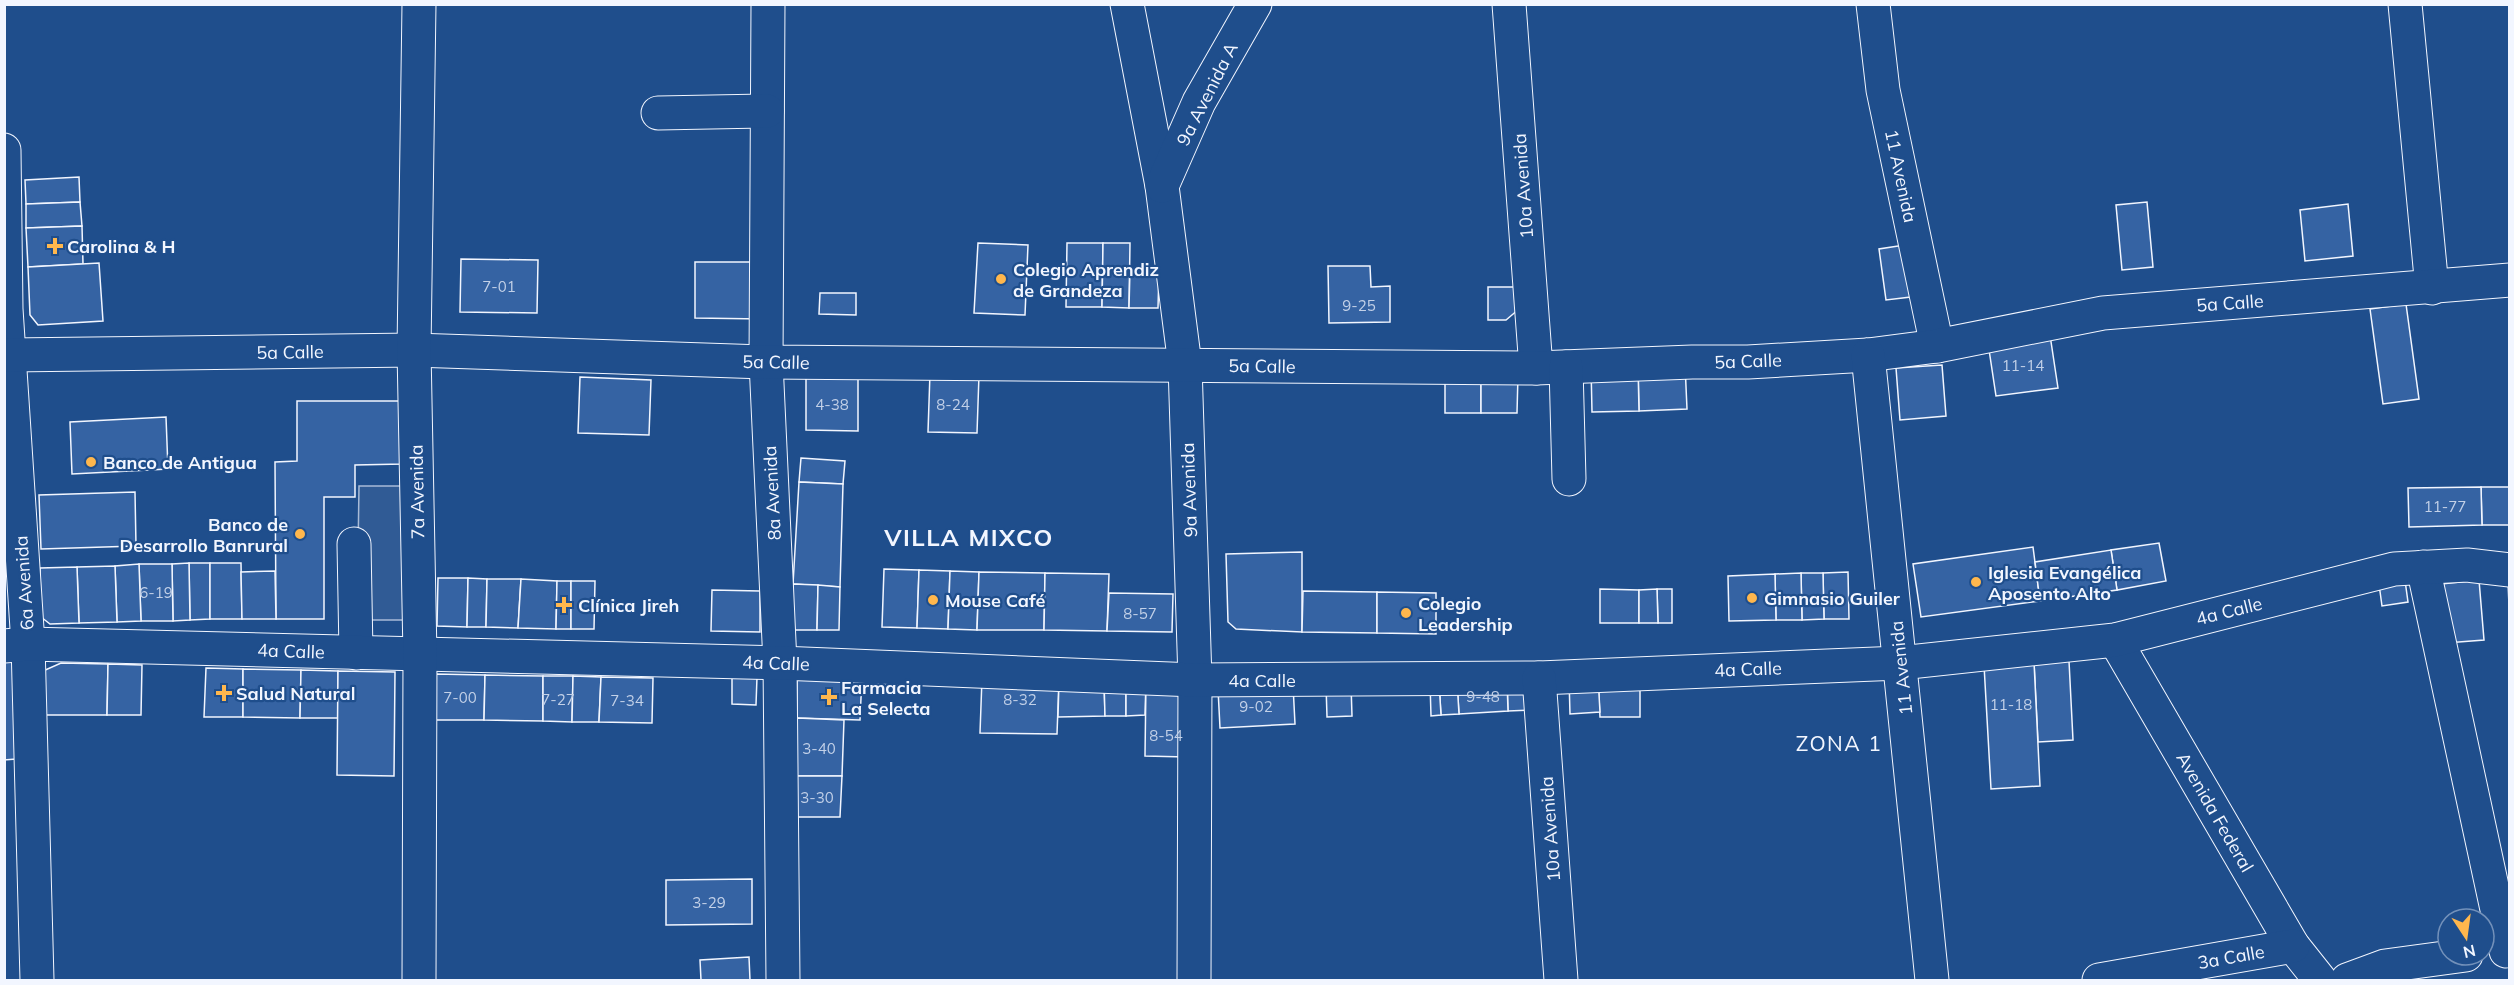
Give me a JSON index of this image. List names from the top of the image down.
{
  "streets": {
    "street": [
      "9a Avenida A",
      "11 Avenida",
      "10a Avenida",
      "5a Calle",
      "9a Avenida",
      "7a Avenida",
      "8a Avenida",
      "6a Avenida",
      "4a Calle",
      "Avenida Federal",
      "3a Calle"
    ]
  },
  "crossings": [
    ["9a Avenida A", "9a Avenida"],
    ["11 Avenida", "5a Calle"],
    ["11 Avenida", "4a Calle"],
    ["10a Avenida", "5a Calle"],
    ["10a Avenida", "4a Calle"],
    ["5a Calle", "9a Avenida"],
    ["5a Calle", "7a Avenida"],
    ["5a Calle", "8a Avenida"],
    ["5a Calle", "6a Avenida"],
    ["9a Avenida", "4a Calle"],
    ["7a Avenida", "4a Calle"],
    ["8a Avenida", "4a Calle"],
    ["6a Avenida", "4a Calle"],
    ["4a Calle", "Avenida Federal"],
    ["Avenida Federal", "3a Calle"]
  ],
  "districts": ["VILLA MIXCO", "ZONA 1"],
  "places": {
    "health": [
      "Carolina & H",
      "Clínica Jireh",
      "Salud Natural",
      "Farmacia La Selecta"
    ],
    "other": [
      "Colegio Aprendiz de Grandeza",
      "Banco de Antigua",
      "Banco de Desarrollo Banrural",
      "Iglesia Evangélica Aposento Alto",
      "Gimnasio Guiler",
      "Mouse Café",
      "Colegio Leadership"
    ]
  },
  "house_numbers": [
    "7-01",
    "9-25",
    "11-14",
    "4-38",
    "8-24",
    "11-77",
    "6-19",
    "8-57",
    "9-48",
    "7-00",
    "7-27",
    "8-32",
    "7-34",
    "11-18",
    "9-02",
    "8-54",
    "3-40",
    "3-30",
    "3-29"
  ],
  "north": "bottom"
}
